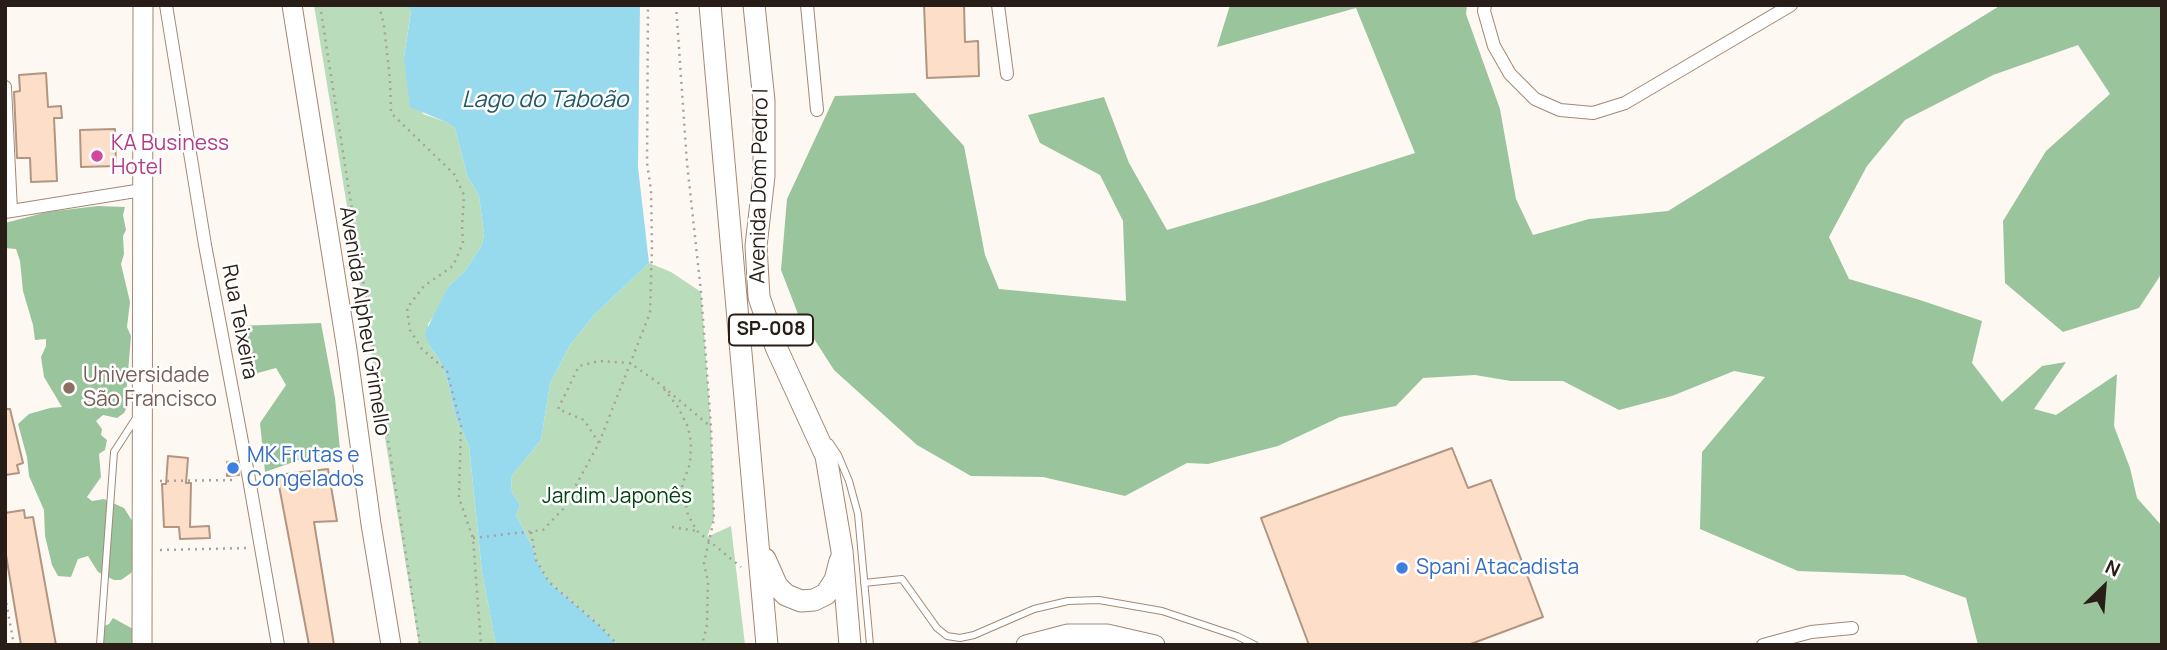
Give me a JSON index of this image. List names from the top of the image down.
{
  "streets": {
    "main road": ["Avenida Dom Pedro I", "SP-008"],
    "street": ["Avenida Alpheu Grimello", "Rua Teixeira"]
  },
  "water": ["Lago do Taboão"],
  "parks": ["Jardim Japonês"],
  "places": [
    "KA Business Hotel",
    "Universidade São Francisco",
    "MK Frutas e Congelados",
    "Spani Atacadista"
  ],
  "north": "top right"
}
